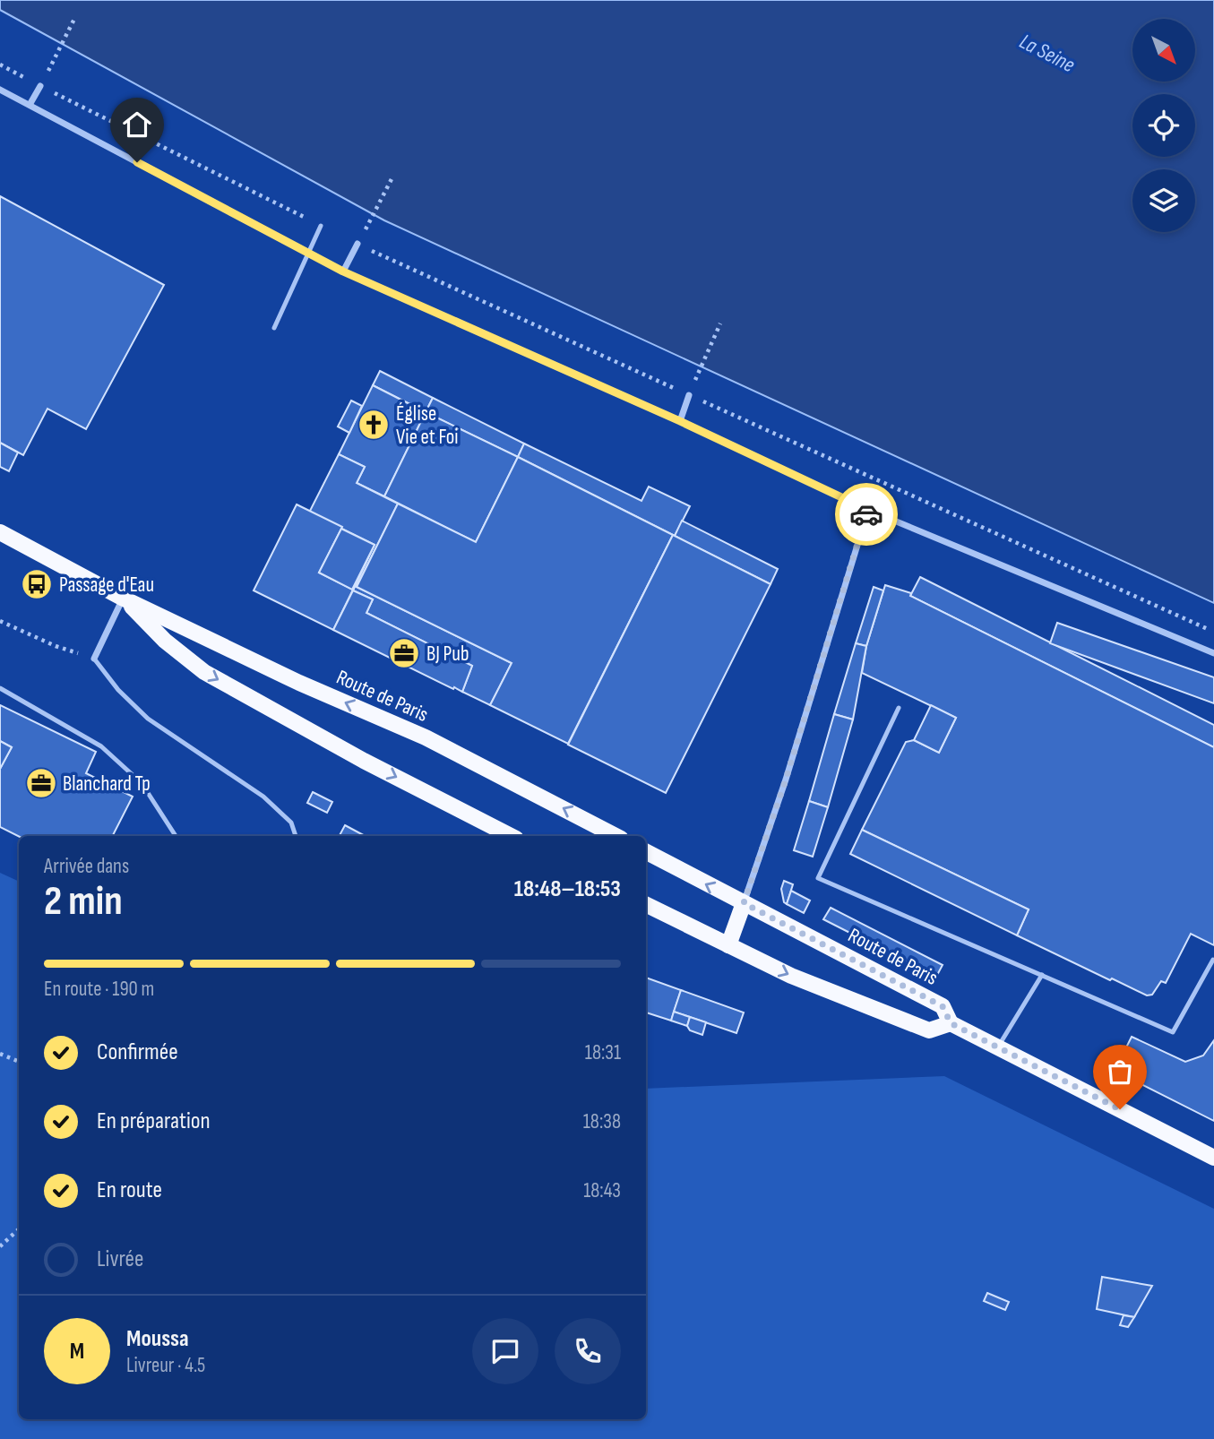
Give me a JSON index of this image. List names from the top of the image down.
{
  "streets": {
    "main road": ["Route de Paris"]
  },
  "water": ["La Seine"],
  "places": {
    "church": ["Église Vie et Foi"],
    "bus stop": ["Passage d'Eau"],
    "office": ["BJ Pub", "Blanchard Tp"]
  },
  "north": "bottom right",
  "page": {
    "heading": ["2 min", "Arrivée dans", "18:48–18:53"],
    "panel": ["Moussa", "Livreur · 4.5"],
    "bar": "En route · 190 m",
    "list": [
      ["Confirmée", "18:31"],
      ["En préparation", "18:38"],
      ["En route", "18:43"],
      "Livrée"
    ],
    "round": "M"
  }
}
